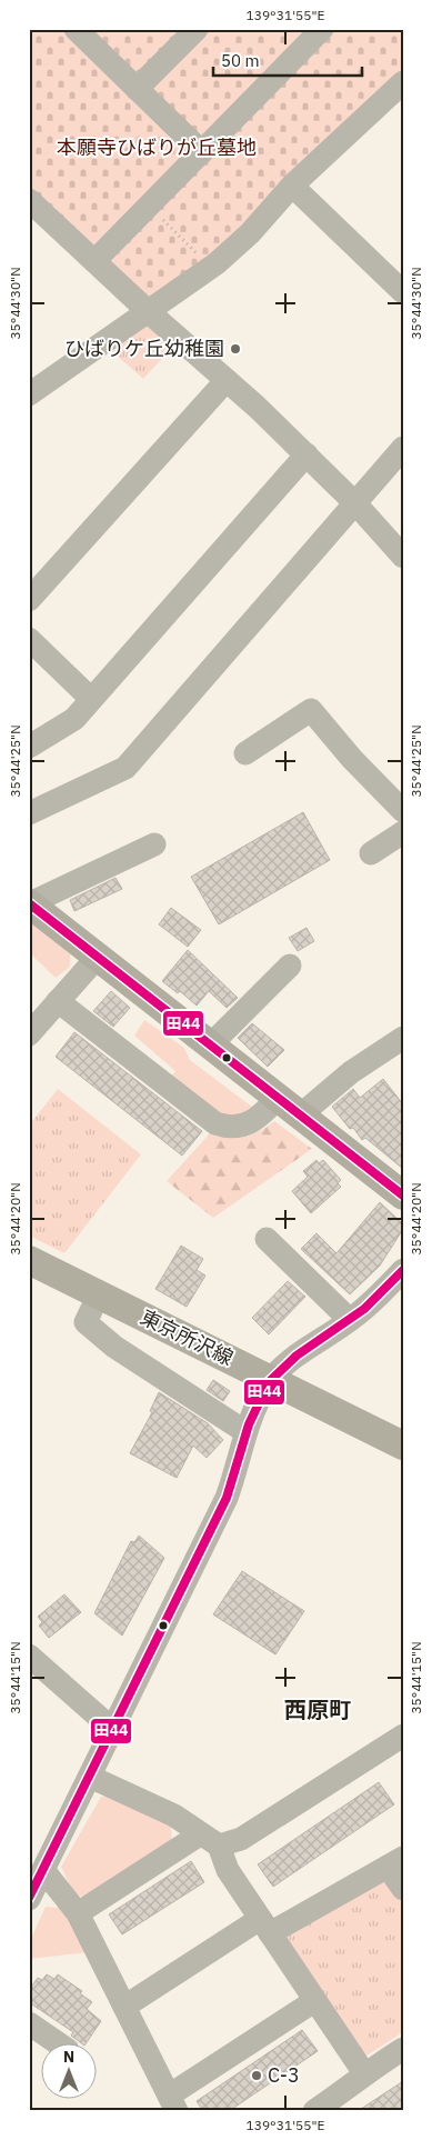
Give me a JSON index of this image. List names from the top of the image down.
{
  "streets": {
    "main road": ["東京所沢線"]
  },
  "districts": ["西原町"],
  "parks": ["本願寺ひばりが丘墓地"],
  "places": ["ひばりケ丘幼稚園", "C-3"],
  "lines": ["transit line 田44"],
  "scale_bar": "50 m",
  "north": "top",
  "coordinates": [
    "139°31'55\"E",
    "35°44'30\"N",
    "35°44'25\"N",
    "35°44'20\"N",
    "35°44'15\"N"
  ]
}
